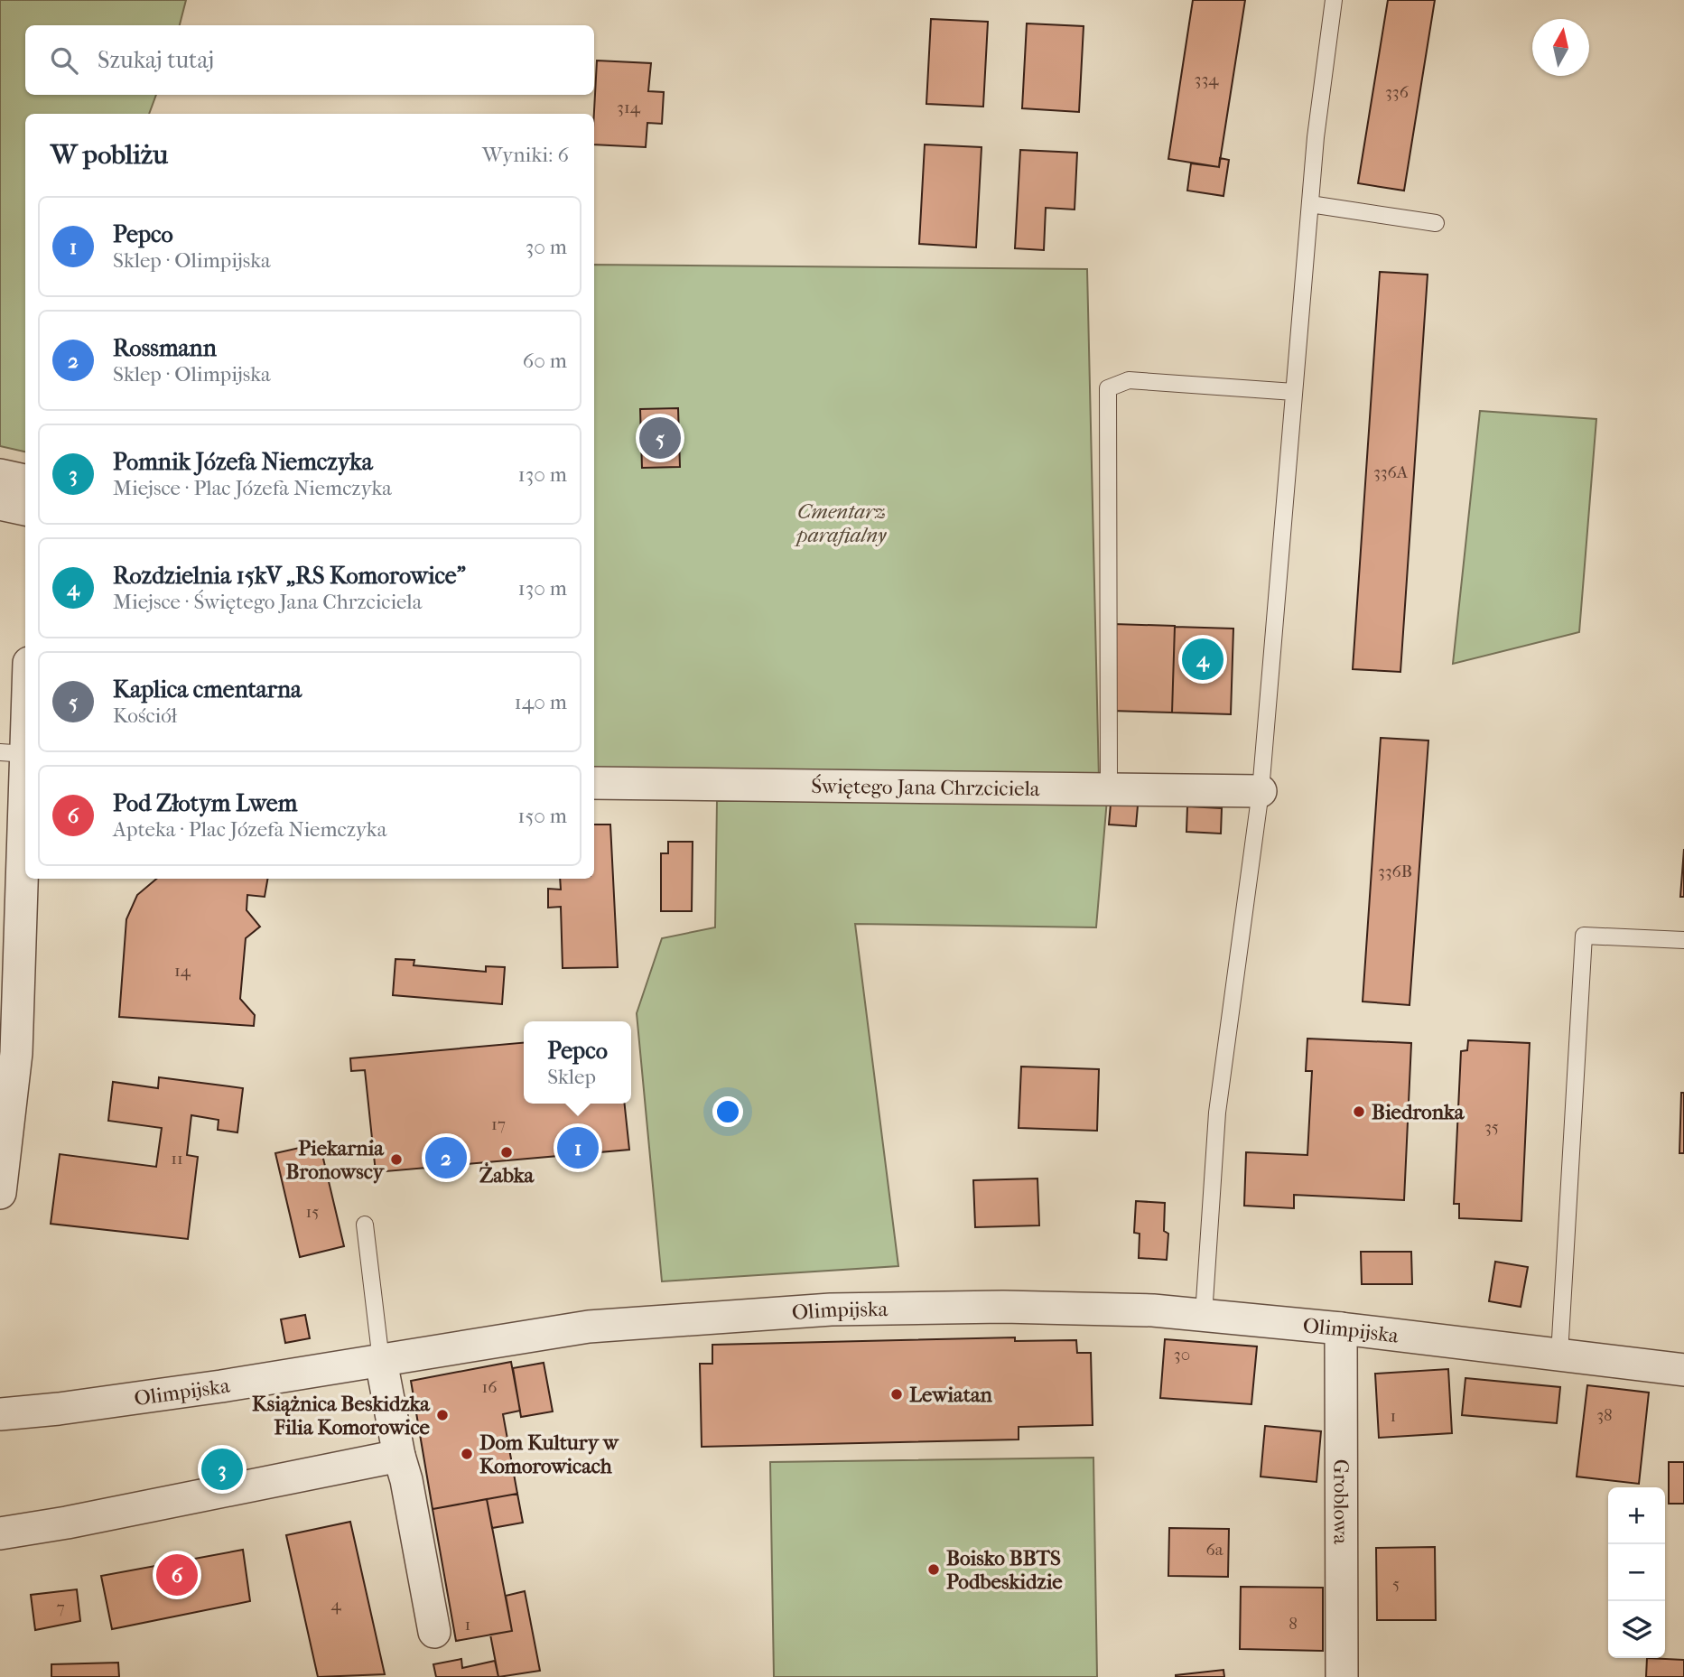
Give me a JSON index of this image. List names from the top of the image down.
{
  "streets": {
    "street": ["Świętego Jana Chrzciciela", "Olimpijska", "Groblowa"]
  },
  "crossings": [
    ["Olimpijska", "Groblowa"]
  ],
  "parks": ["Cmentarz parafialny"],
  "places": [
    "Biedronka",
    "Żabka",
    "Piekarnia Bronowscy",
    "Lewiatan",
    "Książnica Beskidzka Filia Komorowice",
    "Dom Kultury w Komorowicach",
    "Boisko BBTS Podbeskidzie"
  ],
  "house_numbers": [
    "334",
    "336",
    "314",
    "336A",
    "336B",
    "14",
    "17",
    "35",
    "11",
    "15",
    "30",
    "16",
    "38",
    "1",
    "6a",
    "5",
    "4",
    "7",
    "8",
    "1"
  ],
  "north": "top",
  "page": {
    "search": "Szukaj tutaj",
    "heading": ["W pobliżu", "Wyniki: 6"],
    "list": [
      {
        "mark": "1",
        "name": "Pepco",
        "note": "Sklep · Olimpijska",
        "value": "30 m"
      },
      {
        "mark": "2",
        "name": "Rossmann",
        "note": "Sklep · Olimpijska",
        "value": "60 m"
      },
      {
        "mark": "3",
        "name": "Pomnik Józefa Niemczyka",
        "note": "Miejsce · Plac Józefa Niemczyka",
        "value": "130 m"
      },
      {
        "mark": "4",
        "name": "Rozdzielnia 15kV „RS Komorowice”",
        "note": "Miejsce · Świętego Jana Chrzciciela",
        "value": "130 m"
      },
      {
        "mark": "5",
        "name": "Kaplica cmentarna",
        "note": "Kościół",
        "value": "140 m"
      },
      {
        "mark": "6",
        "name": "Pod Złotym Lwem",
        "note": "Apteka · Plac Józefa Niemczyka",
        "value": "150 m"
      }
    ],
    "pins": [
      "5",
      "4",
      "1",
      "2",
      "3",
      "6"
    ],
    "popup": ["Pepco", "Sklep"],
    "map_buttons": ["+", "−"]
  }
}
